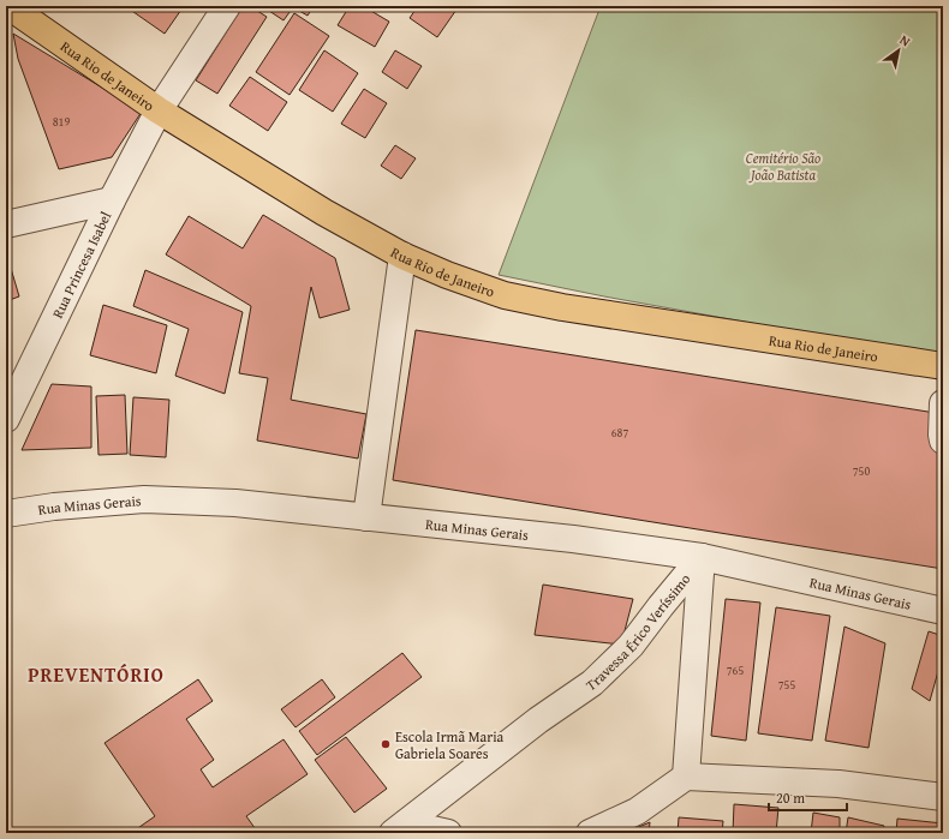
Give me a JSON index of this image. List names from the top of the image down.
{
  "streets": {
    "main road": ["Rua Rio de Janeiro"],
    "street": ["Rua Princesa Isabel", "Rua Minas Gerais", "Travessa Érico Veríssimo"]
  },
  "crossings": [
    ["Rua Rio de Janeiro", "Rua Princesa Isabel"],
    ["Rua Minas Gerais", "Travessa Érico Veríssimo"]
  ],
  "districts": ["PREVENTÓRIO"],
  "parks": ["Cemitério São João Batista"],
  "places": ["Escola Irmã Maria Gabriela Soares"],
  "house_numbers": [
    "819",
    "687",
    "750",
    "765",
    "755"
  ],
  "scale_bar": "20 m",
  "north": "top right"
}
